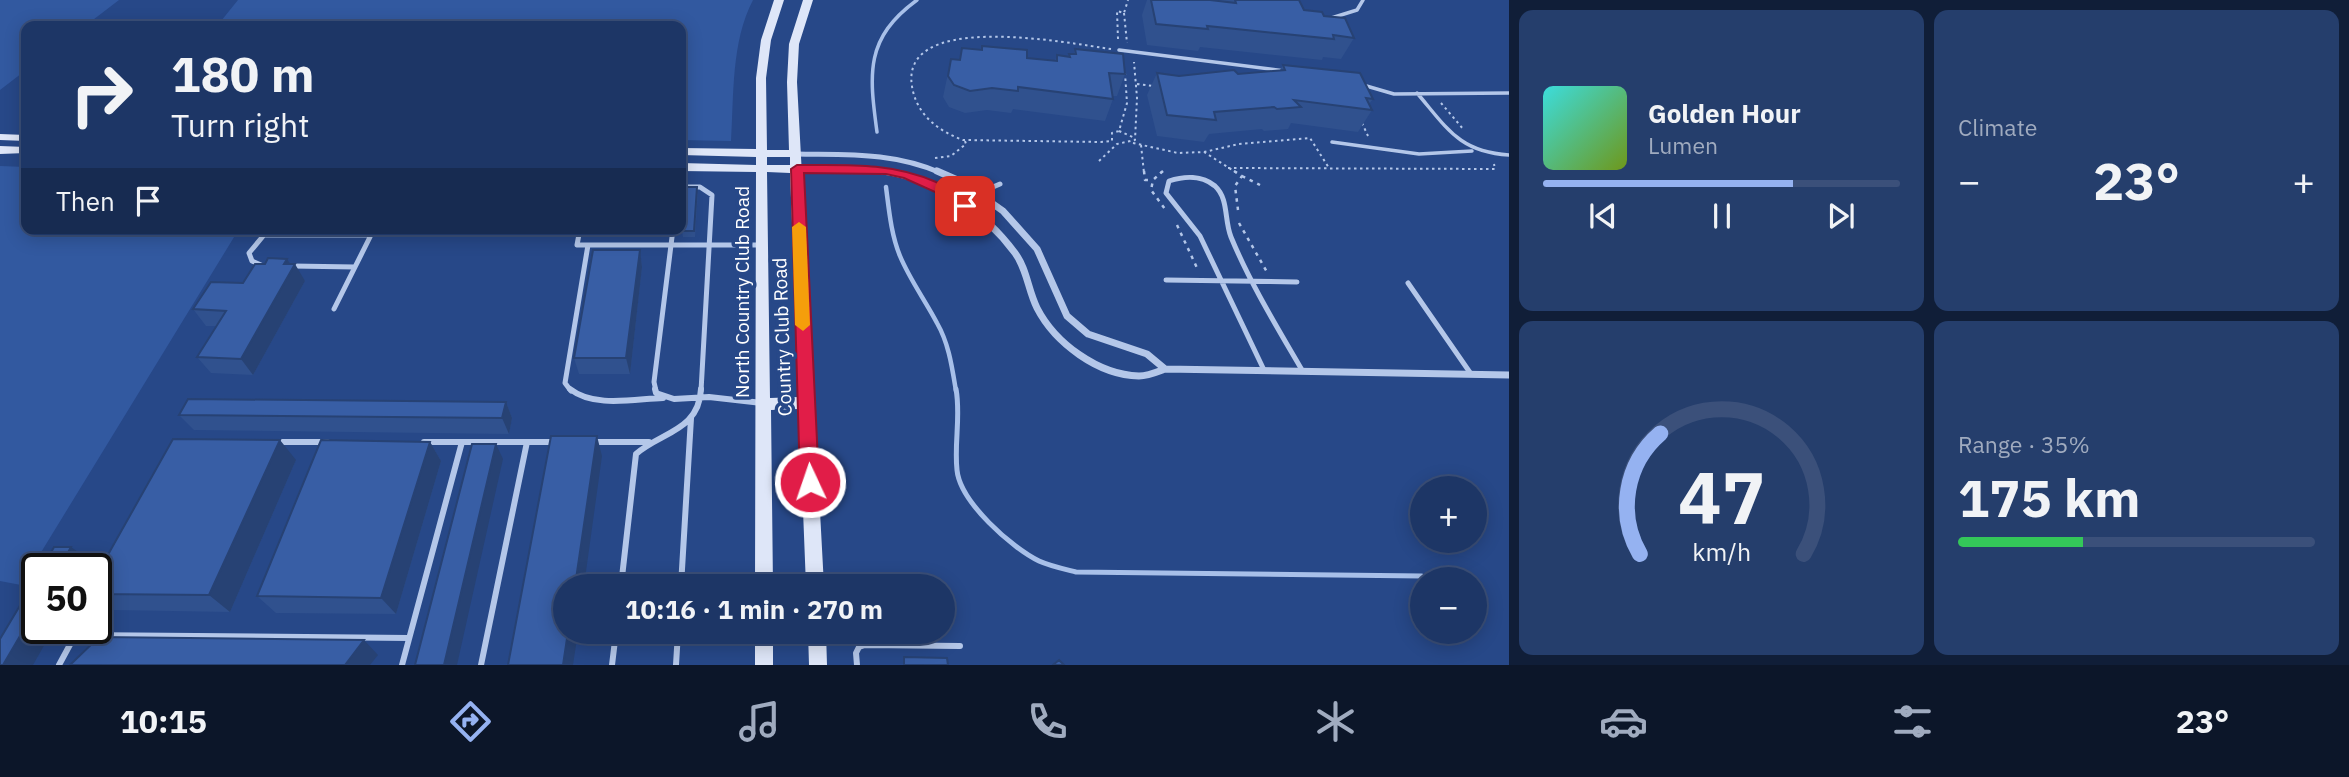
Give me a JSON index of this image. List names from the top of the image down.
{
  "streets": {
    "main road": ["North Country Club Road", "Country Club Road"]
  },
  "page": {
    "tile": [
      "Climate",
      ["Range · 35%", "175 km"]
    ],
    "turn": ["180 m", "Turn right"],
    "song": ["Golden Hour", "Lumen"],
    "heat": ["−", "23°", "+"],
    "then": "Then",
    "map_buttons": ["+", "−"],
    "limit": "50",
    "trip": "10:16 · 1 min · 270 m",
    "tabs": ["10:15", "23°"],
    "gauge": ["47", "km/h"]
  }
}
